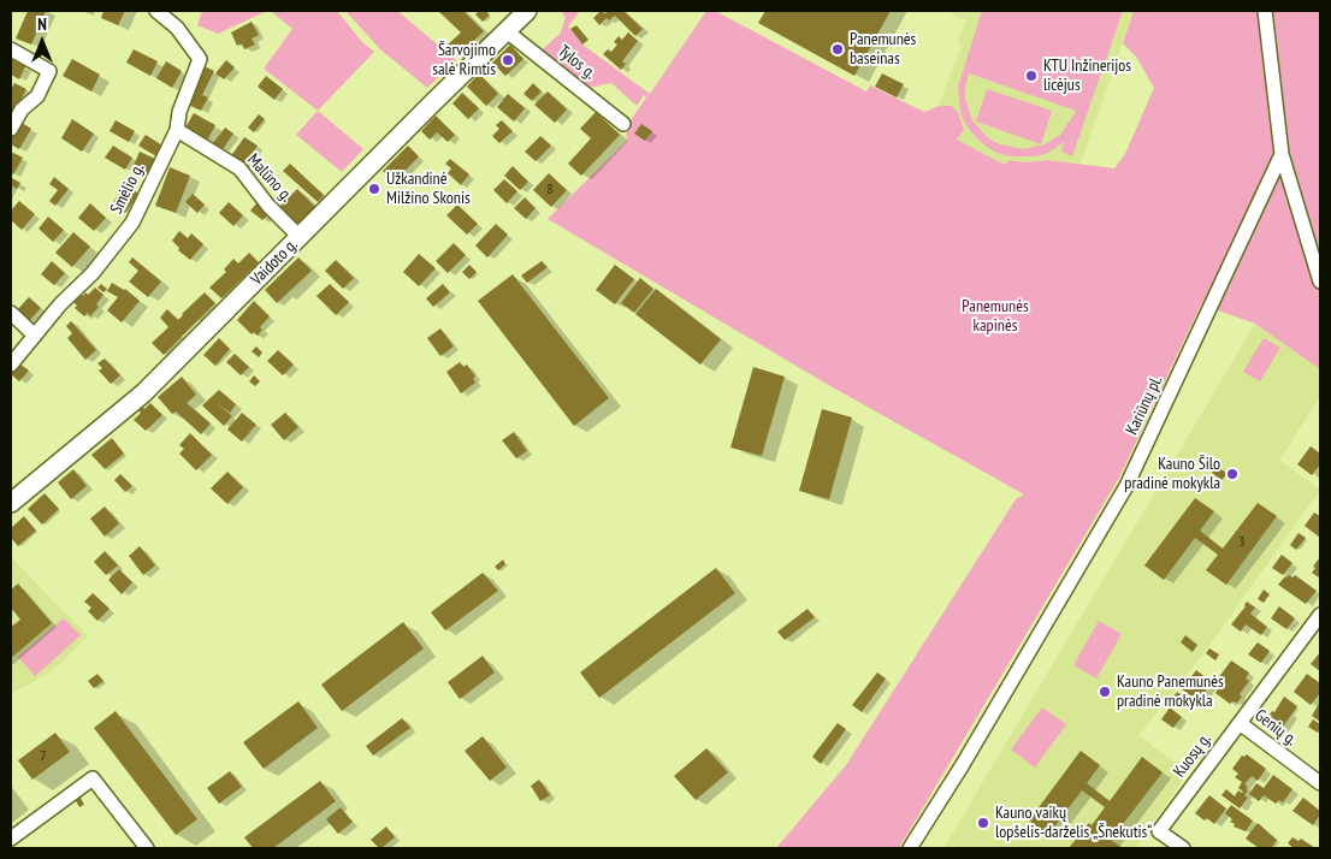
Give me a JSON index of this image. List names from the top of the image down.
{
  "streets": {
    "main road": ["Vaidoto g."],
    "street": [
      "Tylos g.",
      "Malūno g.",
      "Smėlio g.",
      "Kariūnų pl.",
      "Genių g.",
      "Kuosų g."
    ]
  },
  "crossings": [
    ["Tylos g.", "Vaidoto g."],
    ["Malūno g.", "Smėlio g."],
    ["Malūno g.", "Vaidoto g."],
    ["Genių g.", "Kuosų g."]
  ],
  "parks": ["Panemunės kapinės"],
  "places": [
    "Panemunės baseinas",
    "Šarvojimo salė Rimtis",
    "KTU Inžinerijos licėjus",
    "Užkandinė Milžino Skonis",
    "Kauno Šilo pradinė mokykla",
    "Kauno Panemunės pradinė mokykla",
    "Kauno vaikų lopšelis-darželis „Šnekutis“"
  ],
  "house_numbers": ["8", "3", "7"],
  "north": "top"
}
